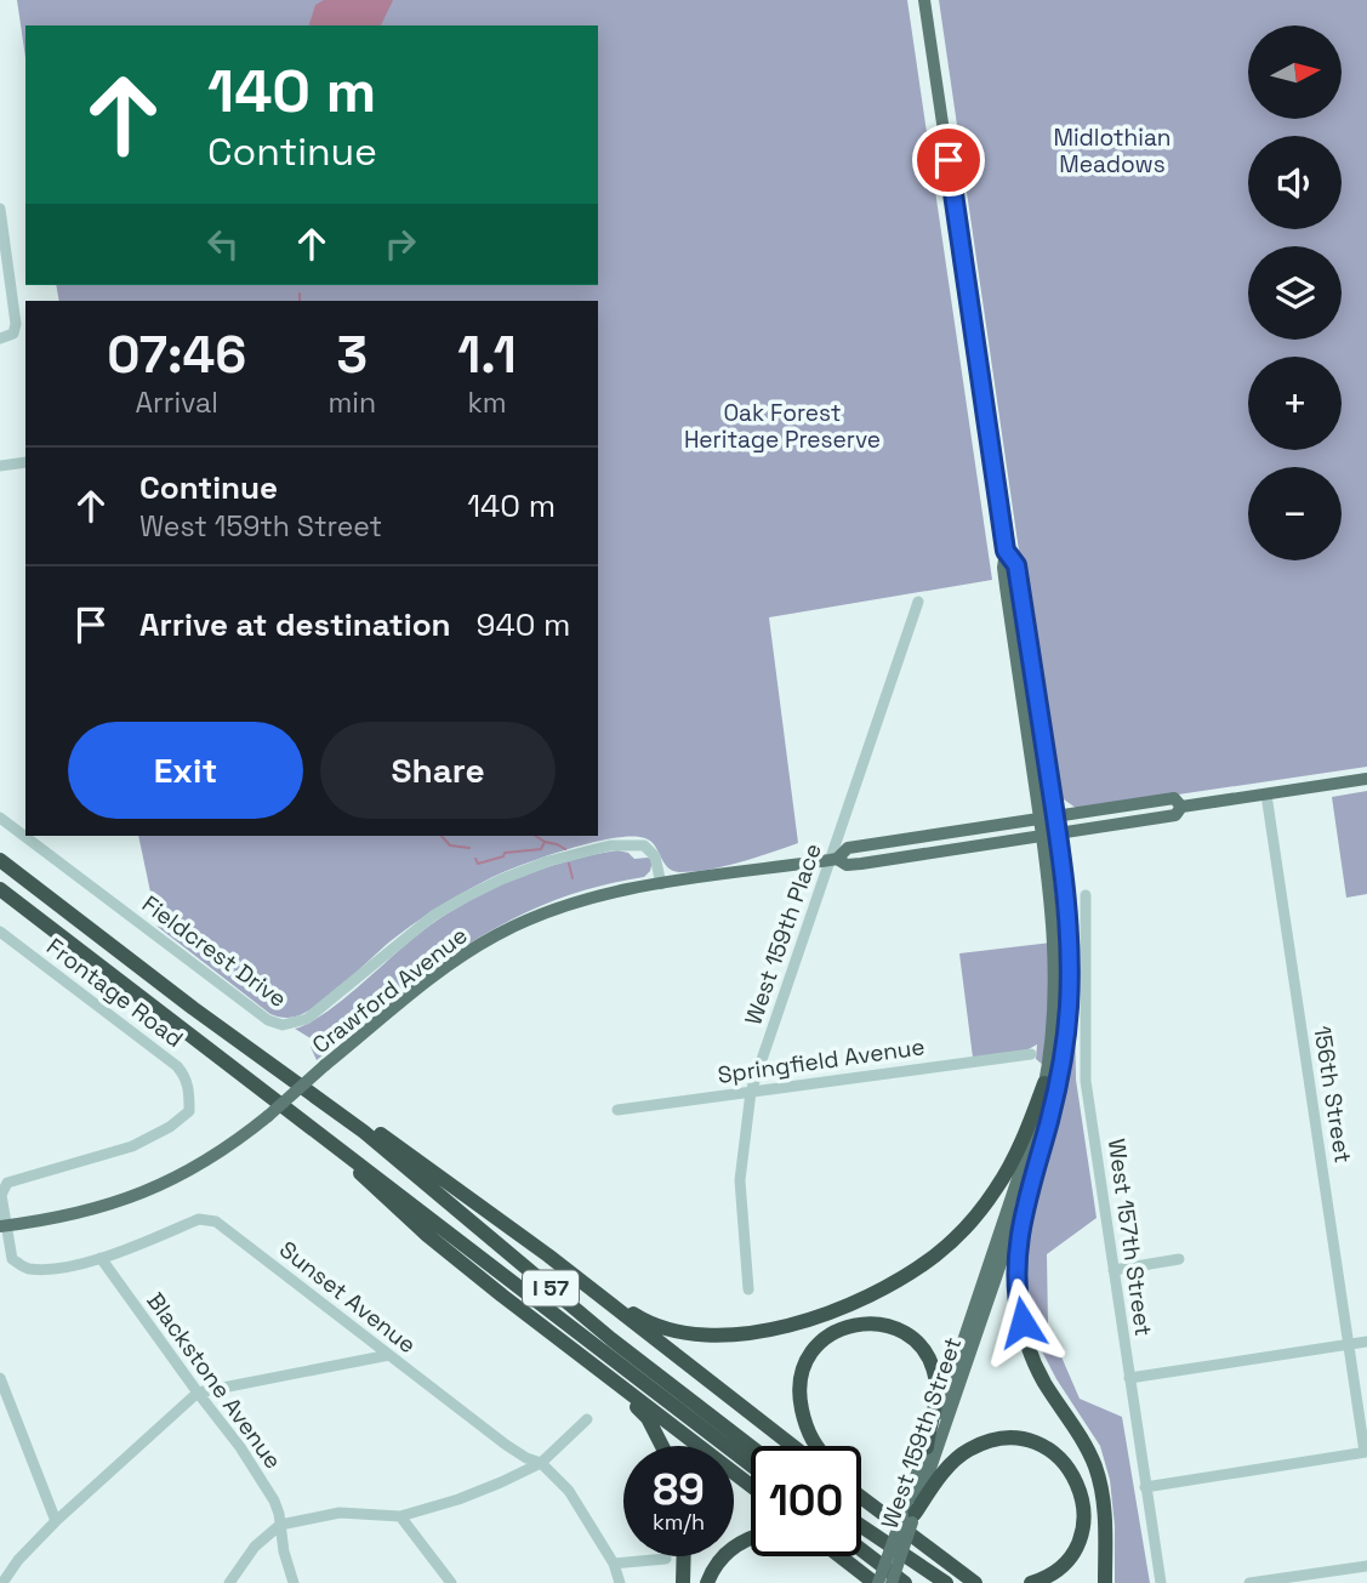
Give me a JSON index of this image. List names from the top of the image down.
{
  "streets": {
    "highway": ["I 57"],
    "main road": ["Crawford Avenue", "West 159th Street"],
    "street": [
      "West 159th Place",
      "Fieldcrest Drive",
      "Frontage Road",
      "Springfield Avenue",
      "156th Street",
      "West 157th Street",
      "Sunset Avenue",
      "Blackstone Avenue"
    ]
  },
  "crossings": [
    ["West 159th Place", "Crawford Avenue"],
    ["West 159th Place", "Springfield Avenue"],
    ["Fieldcrest Drive", "Crawford Avenue"],
    ["Crawford Avenue", "Frontage Road"],
    ["Crawford Avenue", "156th Street"],
    ["Crawford Avenue", "Sunset Avenue"],
    ["Crawford Avenue", "West 159th Street"],
    ["Frontage Road", "Sunset Avenue"],
    ["Sunset Avenue", "Blackstone Avenue"]
  ],
  "parks": ["Midlothian Meadows", "Oak Forest Heritage Preserve"],
  "north": "right",
  "page": {
    "map_buttons": ["+", "−"],
    "turn": ["140 m", "Continue"],
    "eta": [
      "07:46",
      "Arrival",
      "3",
      "min",
      "1.1",
      "km"
    ],
    "list": [
      {
        "name": "Continue",
        "note": "West 159th Street",
        "value": "140 m"
      },
      {
        "name": "Arrive at destination",
        "value": "940 m"
      }
    ],
    "buttons": ["Exit", "Share"],
    "speed": "89 km/h",
    "limit": "100"
  }
}
